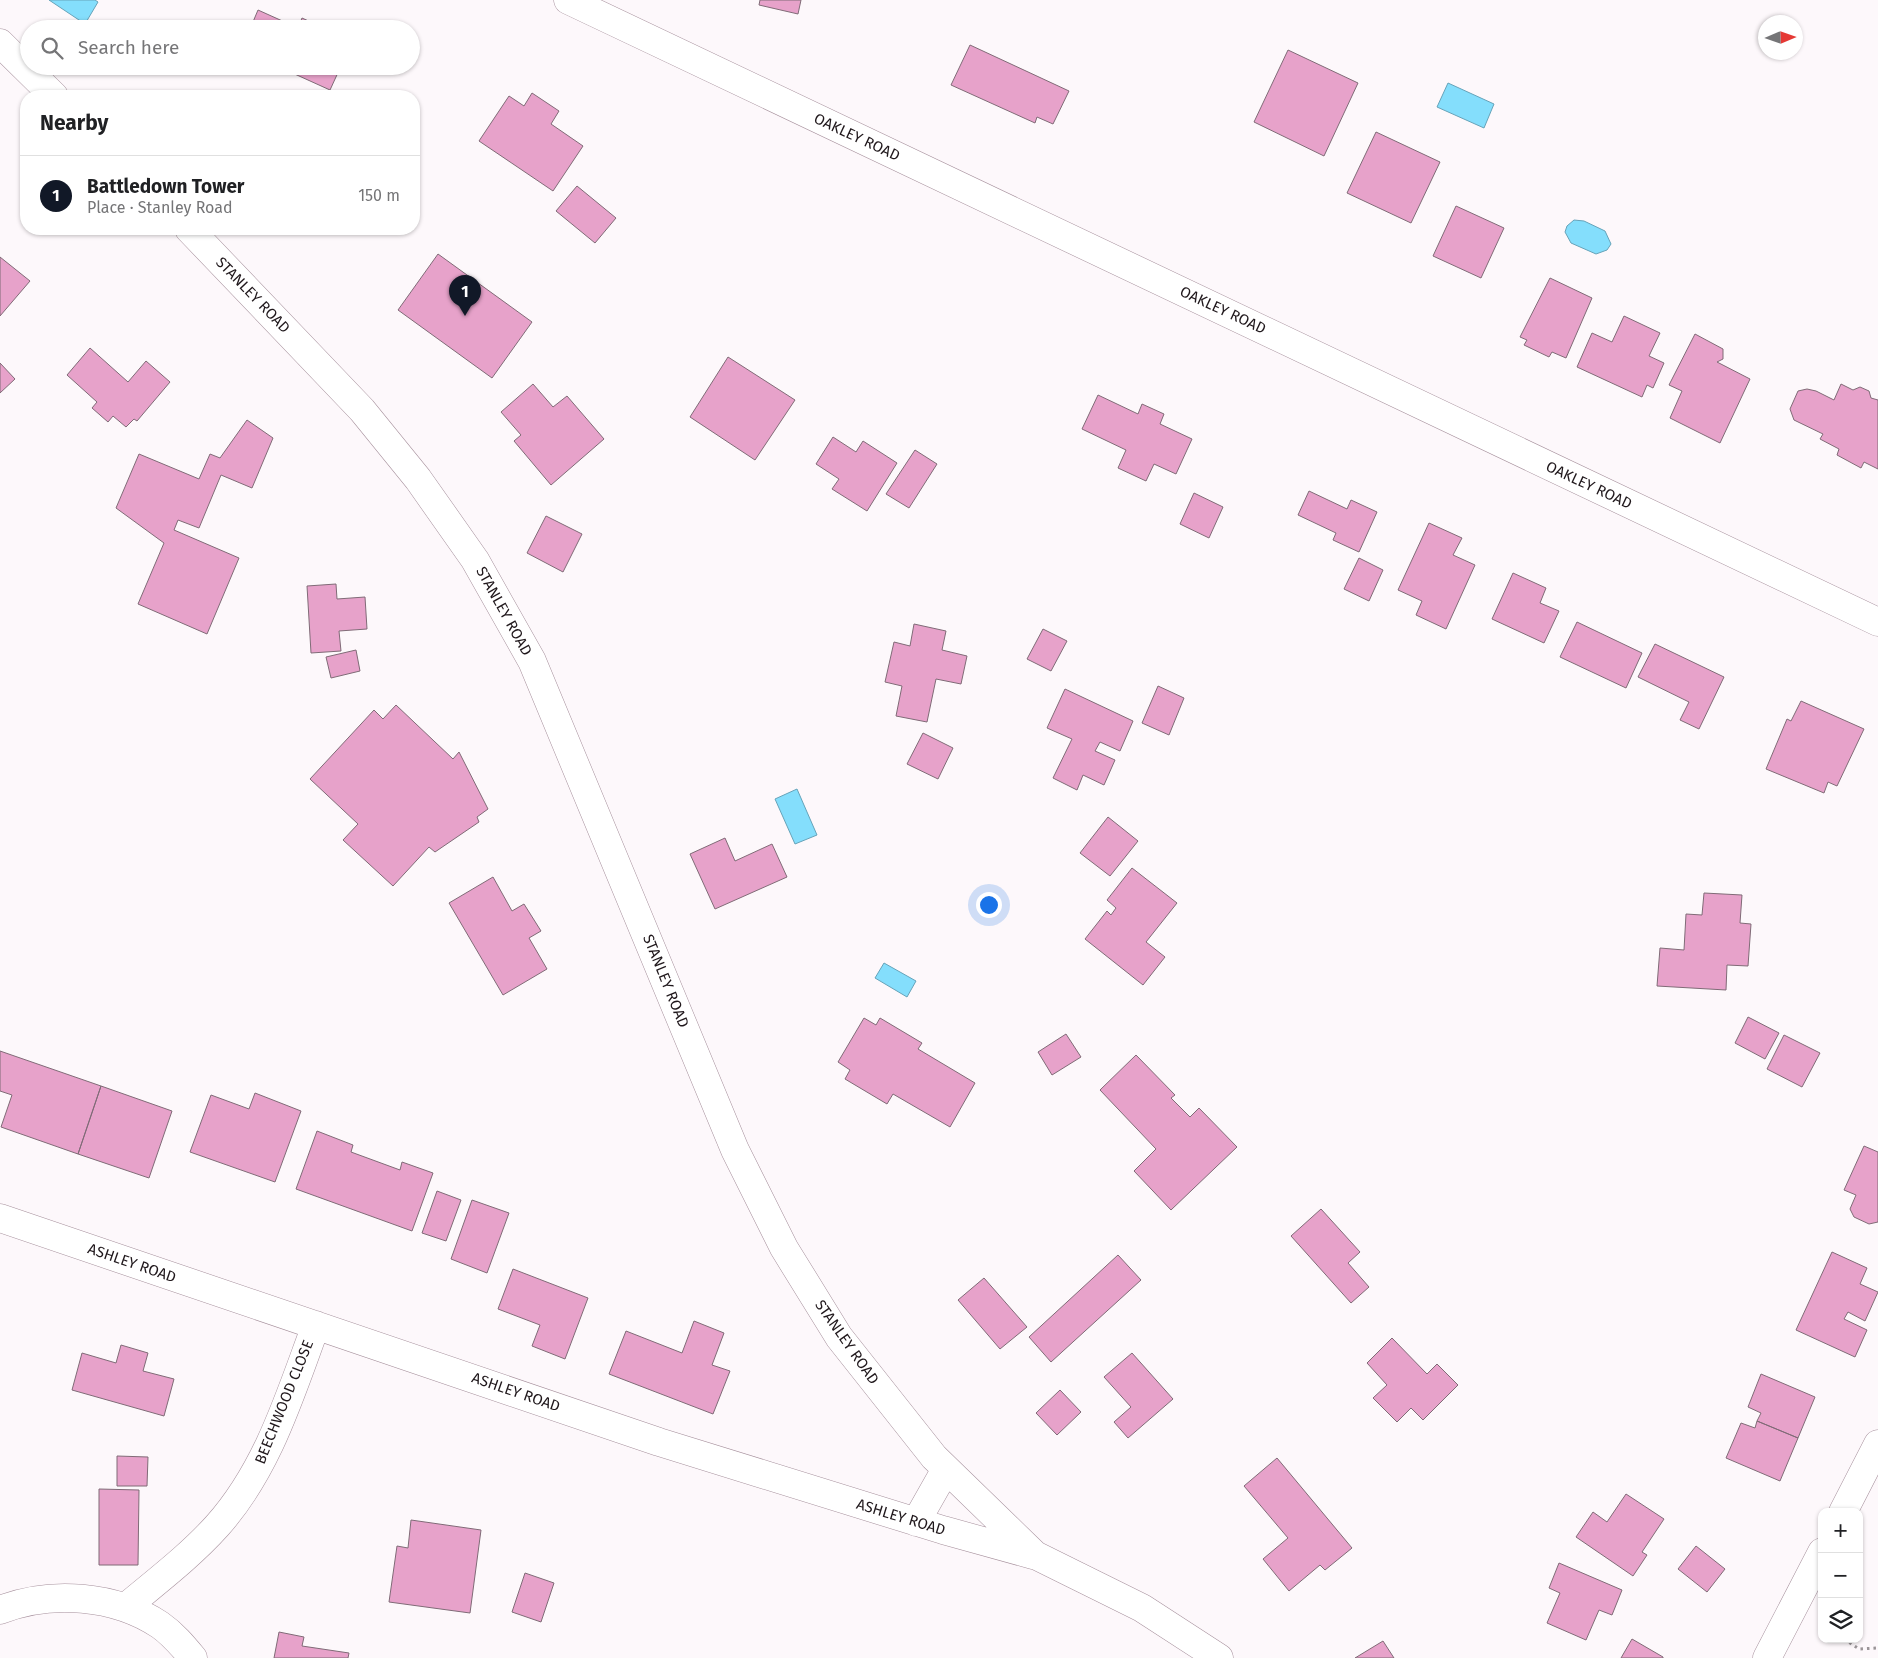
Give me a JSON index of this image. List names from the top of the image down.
{
  "streets": {
    "street": [
      "OAKLEY ROAD",
      "STANLEY ROAD",
      "ASHLEY ROAD",
      "BEECHWOOD CLOSE"
    ]
  },
  "crossings": [
    ["STANLEY ROAD", "ASHLEY ROAD"],
    ["ASHLEY ROAD", "BEECHWOOD CLOSE"]
  ],
  "north": "right",
  "page": {
    "search": "Search here",
    "heading": "Nearby",
    "list": [
      {
        "mark": "1",
        "name": "Battledown Tower",
        "note": "Place · Stanley Road",
        "value": "150 m"
      }
    ],
    "pins": "1",
    "map_buttons": ["+", "−"]
  }
}
